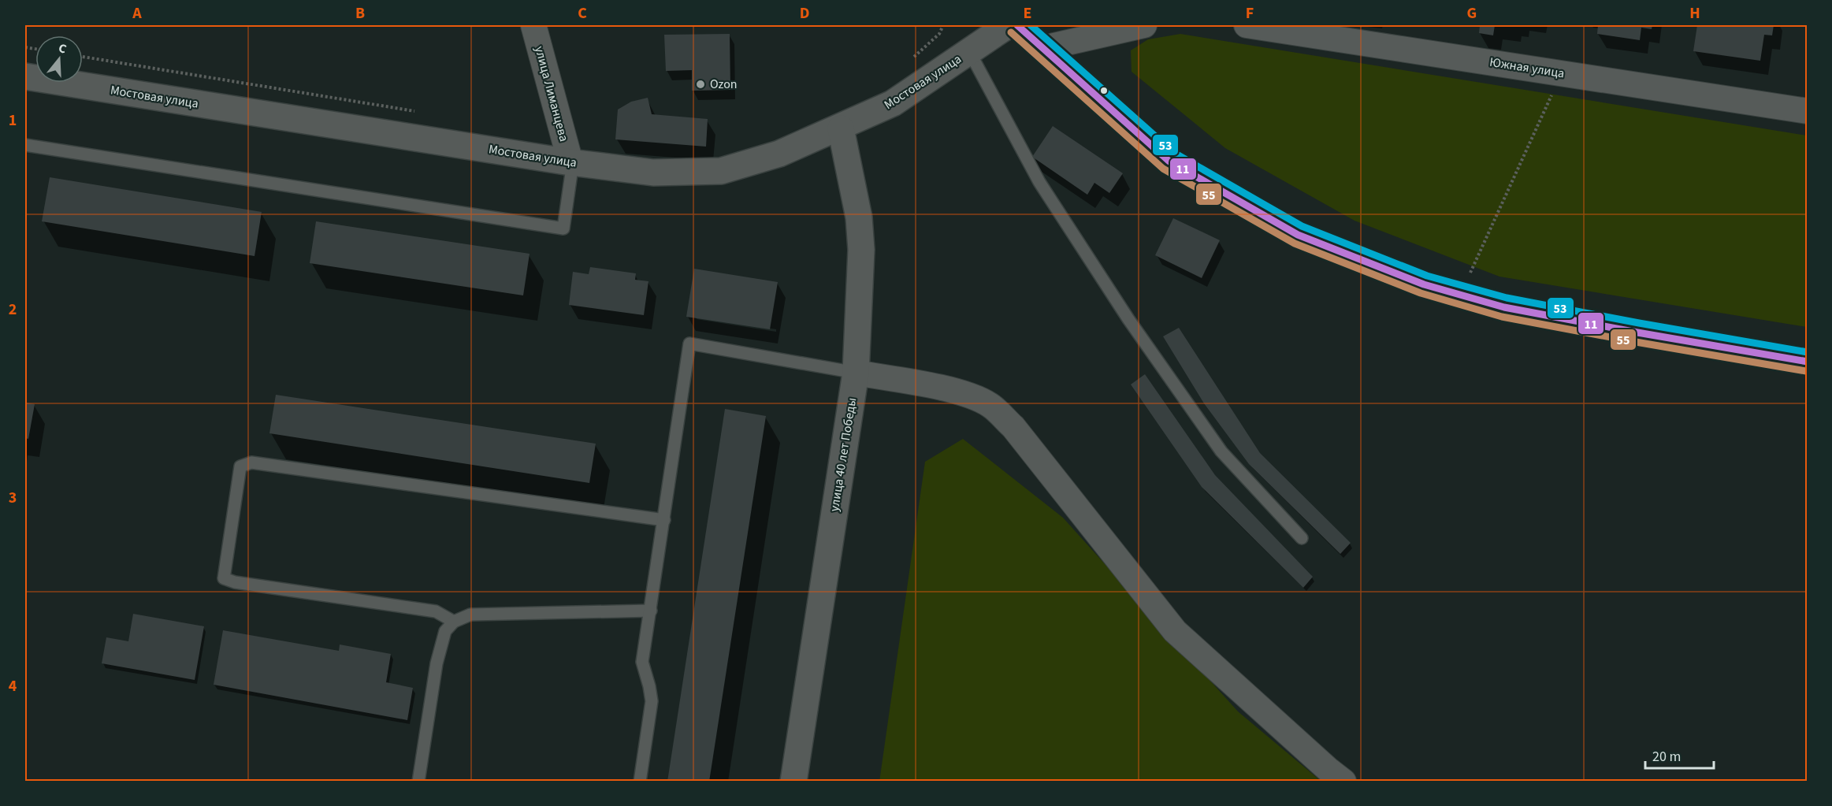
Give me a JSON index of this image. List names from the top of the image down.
{
  "streets": {
    "street": [
      "Южная улица",
      "Мостовая улица",
      "улица Лиманцева",
      "улица 40 лет Победы"
    ]
  },
  "crossings": [
    ["Мостовая улица", "улица Лиманцева"],
    ["Мостовая улица", "улица 40 лет Победы"]
  ],
  "places": ["Ozon"],
  "lines": ["transit line 11", "transit line 53", "transit line 55"],
  "scale_bar": "20 m",
  "north": "top",
  "grid": {
    "columns": [
      "A",
      "B",
      "C",
      "D",
      "E",
      "F",
      "G",
      "H"
    ],
    "rows": [
      "1",
      "2",
      "3",
      "4"
    ]
  }
}
